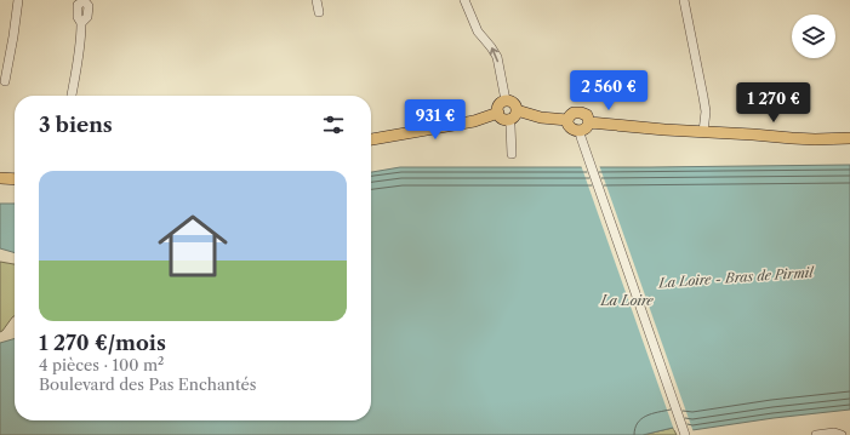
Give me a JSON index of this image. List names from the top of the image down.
{
  "water": ["La Loire - Bras de Pirmil", "La Loire"],
  "page": {
    "price": ["2 560 €", "1 270 €", "931 €"],
    "heading": "3 biens",
    "list": [
      {
        "name": "1 270 €/mois",
        "note": "4 pièces · 100 m² · Boulevard des Pas Enchantés"
      }
    ]
  }
}
